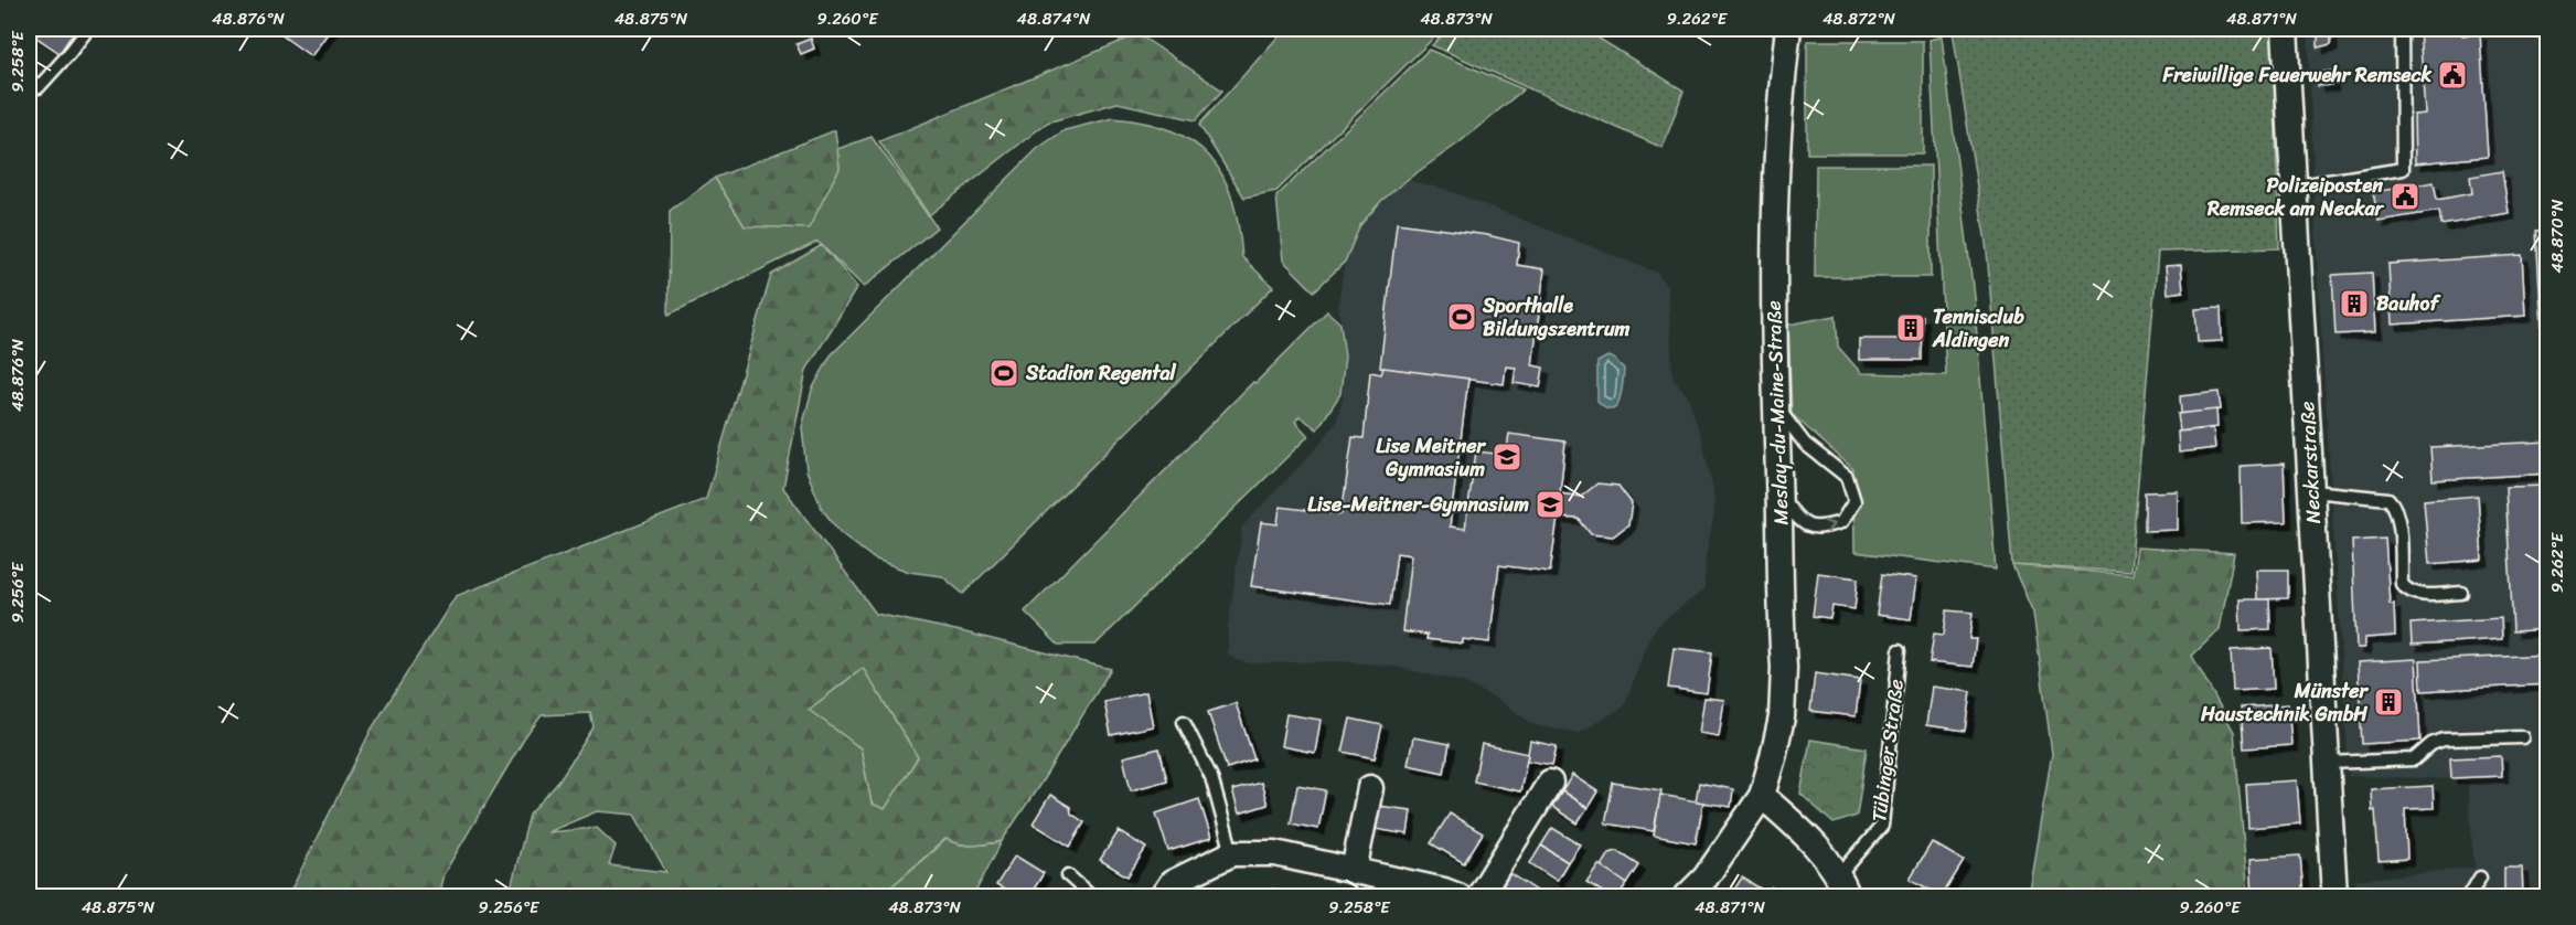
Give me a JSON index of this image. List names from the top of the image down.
{
  "streets": {
    "street": ["Meslay-du-Maine-Straße", "Neckarstraße", "Tübinger Straße"]
  },
  "crossings": [
    ["Meslay-du-Maine-Straße", "Tübinger Straße"]
  ],
  "places": {
    "public building": ["Freiwillige Feuerwehr Remseck", "Polizeiposten Remseck am Neckar"],
    "building": ["Bauhof", "Tennisclub Aldingen", "Münster Haustechnik GmbH"],
    "sports": ["Sporthalle Bildungszentrum", "Stadion Regental"],
    "school or university": ["Lise Meitner Gymnasium", "Lise-Meitner-Gymnasium"]
  },
  "coordinates": [
    "48.876°N",
    "48.875°N",
    "9.260°E",
    "48.874°N",
    "48.873°N",
    "9.262°E",
    "48.872°N",
    "48.871°N",
    "9.258°E",
    "48.870°N",
    "9.256°E"
  ]
}
